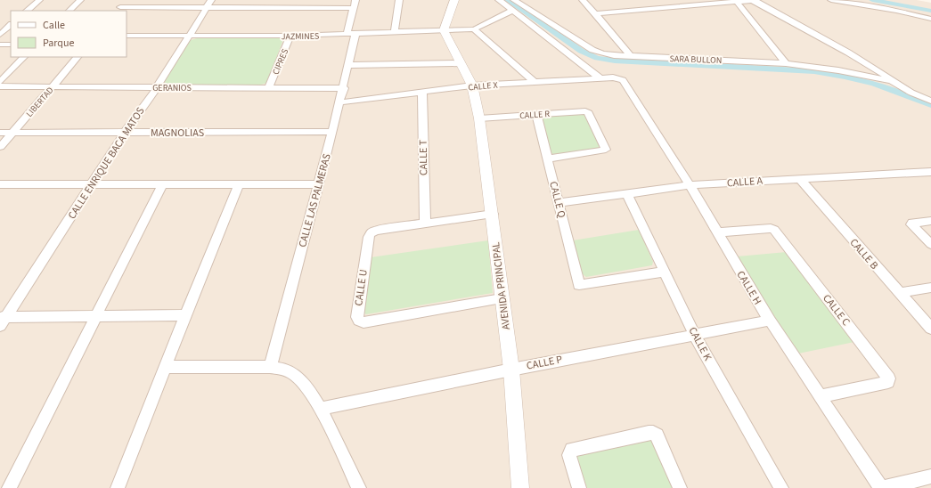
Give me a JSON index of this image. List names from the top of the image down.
{
  "streets": {
    "street": [
      "JAZMINES",
      "SARA BULLON",
      "CIPRES",
      "CALLE X",
      "GERANIOS",
      "LIBERTAD",
      "CALLE R",
      "MAGNOLIAS",
      "CALLE T",
      "CALLE ENRIQUE BACA MATOS",
      "CALLE A",
      "CALLE Q",
      "CALLE LAS PALMERAS",
      "CALLE B",
      "AVENIDA PRINCIPAL",
      "CALLE U",
      "CALLE H",
      "CALLE C",
      "CALLE K",
      "CALLE P"
    ]
  },
  "crossings": [
    ["JAZMINES", "CIPRES"],
    ["JAZMINES", "CALLE ENRIQUE BACA MATOS"],
    ["JAZMINES", "CALLE LAS PALMERAS"],
    ["JAZMINES", "AVENIDA PRINCIPAL"],
    ["CIPRES", "GERANIOS"],
    ["CALLE X", "CALLE T"],
    ["CALLE X", "CALLE LAS PALMERAS"],
    ["CALLE X", "AVENIDA PRINCIPAL"],
    ["CALLE X", "CALLE H"],
    ["GERANIOS", "LIBERTAD"],
    ["GERANIOS", "CALLE ENRIQUE BACA MATOS"],
    ["GERANIOS", "CALLE LAS PALMERAS"],
    ["LIBERTAD", "MAGNOLIAS"],
    ["CALLE R", "CALLE Q"],
    ["CALLE R", "AVENIDA PRINCIPAL"],
    ["MAGNOLIAS", "CALLE ENRIQUE BACA MATOS"],
    ["MAGNOLIAS", "CALLE LAS PALMERAS"],
    ["CALLE T", "CALLE U"],
    ["CALLE A", "CALLE Q"],
    ["CALLE A", "CALLE B"],
    ["CALLE A", "CALLE H"],
    ["CALLE A", "CALLE K"],
    ["CALLE Q", "CALLE K"],
    ["AVENIDA PRINCIPAL", "CALLE U"],
    ["AVENIDA PRINCIPAL", "CALLE P"],
    ["CALLE H", "CALLE C"],
    ["CALLE H", "CALLE P"],
    ["CALLE K", "CALLE P"]
  ],
  "legend": ["Calle", "Parque"]
}
